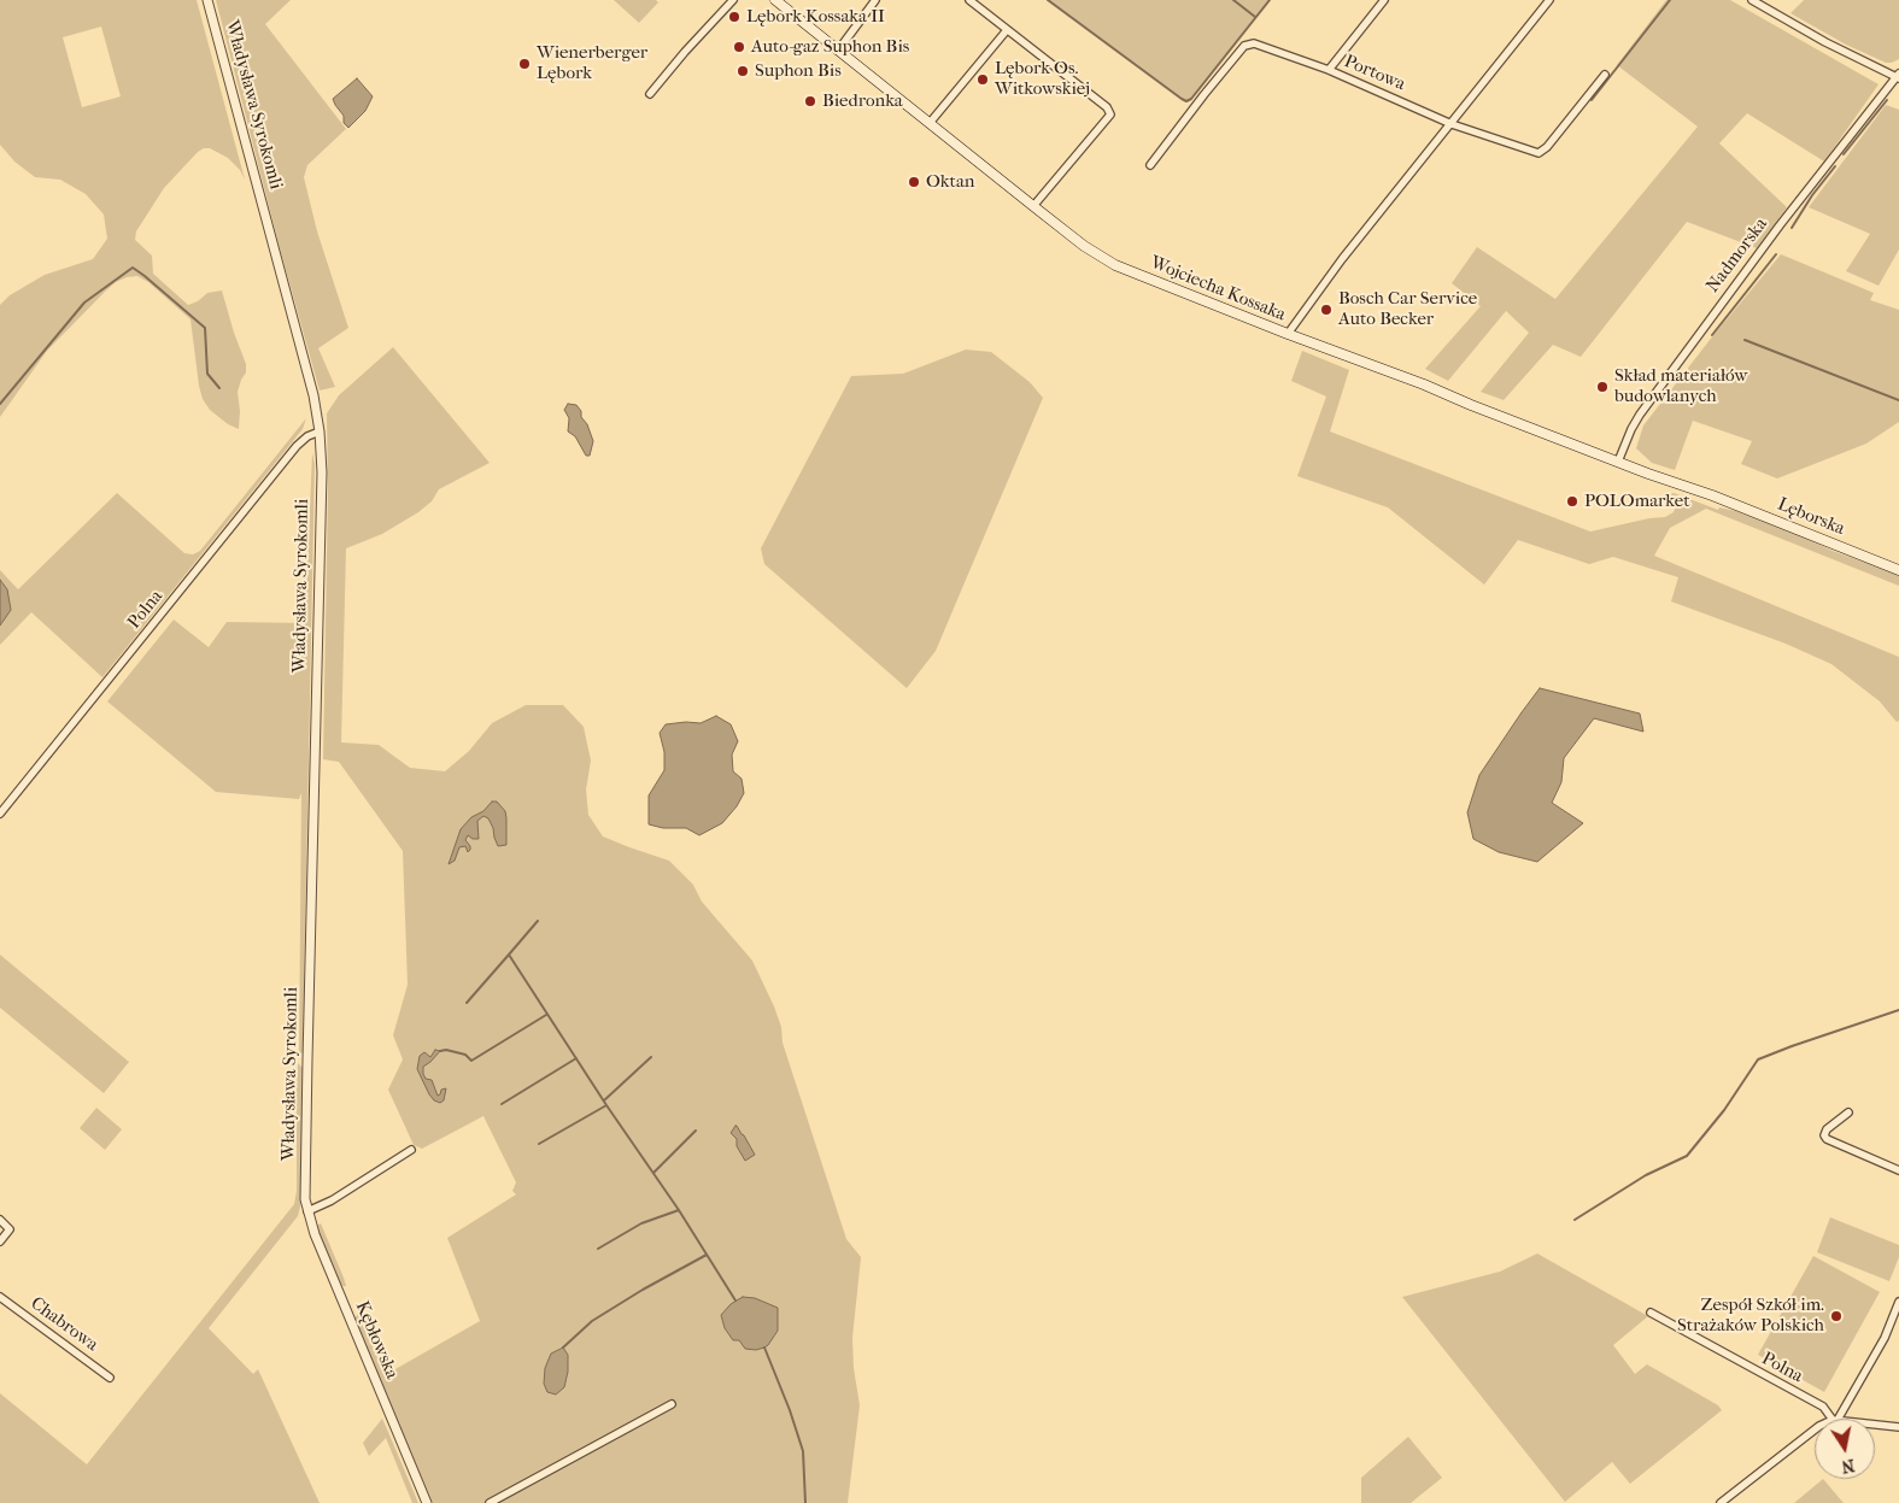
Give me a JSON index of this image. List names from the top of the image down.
{
  "streets": {
    "main road": ["Wojciecha Kossaka", "Lęborska"],
    "street": [
      "Portowa",
      "Władysława Syrokomli",
      "Nadmorska",
      "Polna",
      "Chabrowa",
      "Kębłowska"
    ]
  },
  "crossings": [
    ["Władysława Syrokomli", "Polna"],
    ["Władysława Syrokomli", "Kębłowska"],
    ["Nadmorska", "Wojciecha Kossaka"],
    ["Wojciecha Kossaka", "Lęborska"]
  ],
  "places": [
    "Lębork Kossaka II",
    "Auto-gaz Suphon Bis",
    "Wienerberger Lębork",
    "Suphon Bis",
    "Lębork Os. Witkowskiej",
    "Biedronka",
    "Oktan",
    "Bosch Car Service Auto Becker",
    "Skład materiałów budowlanych",
    "POLOmarket",
    "Zespół Szkół im. Strażaków Polskich"
  ],
  "north": "bottom"
}
